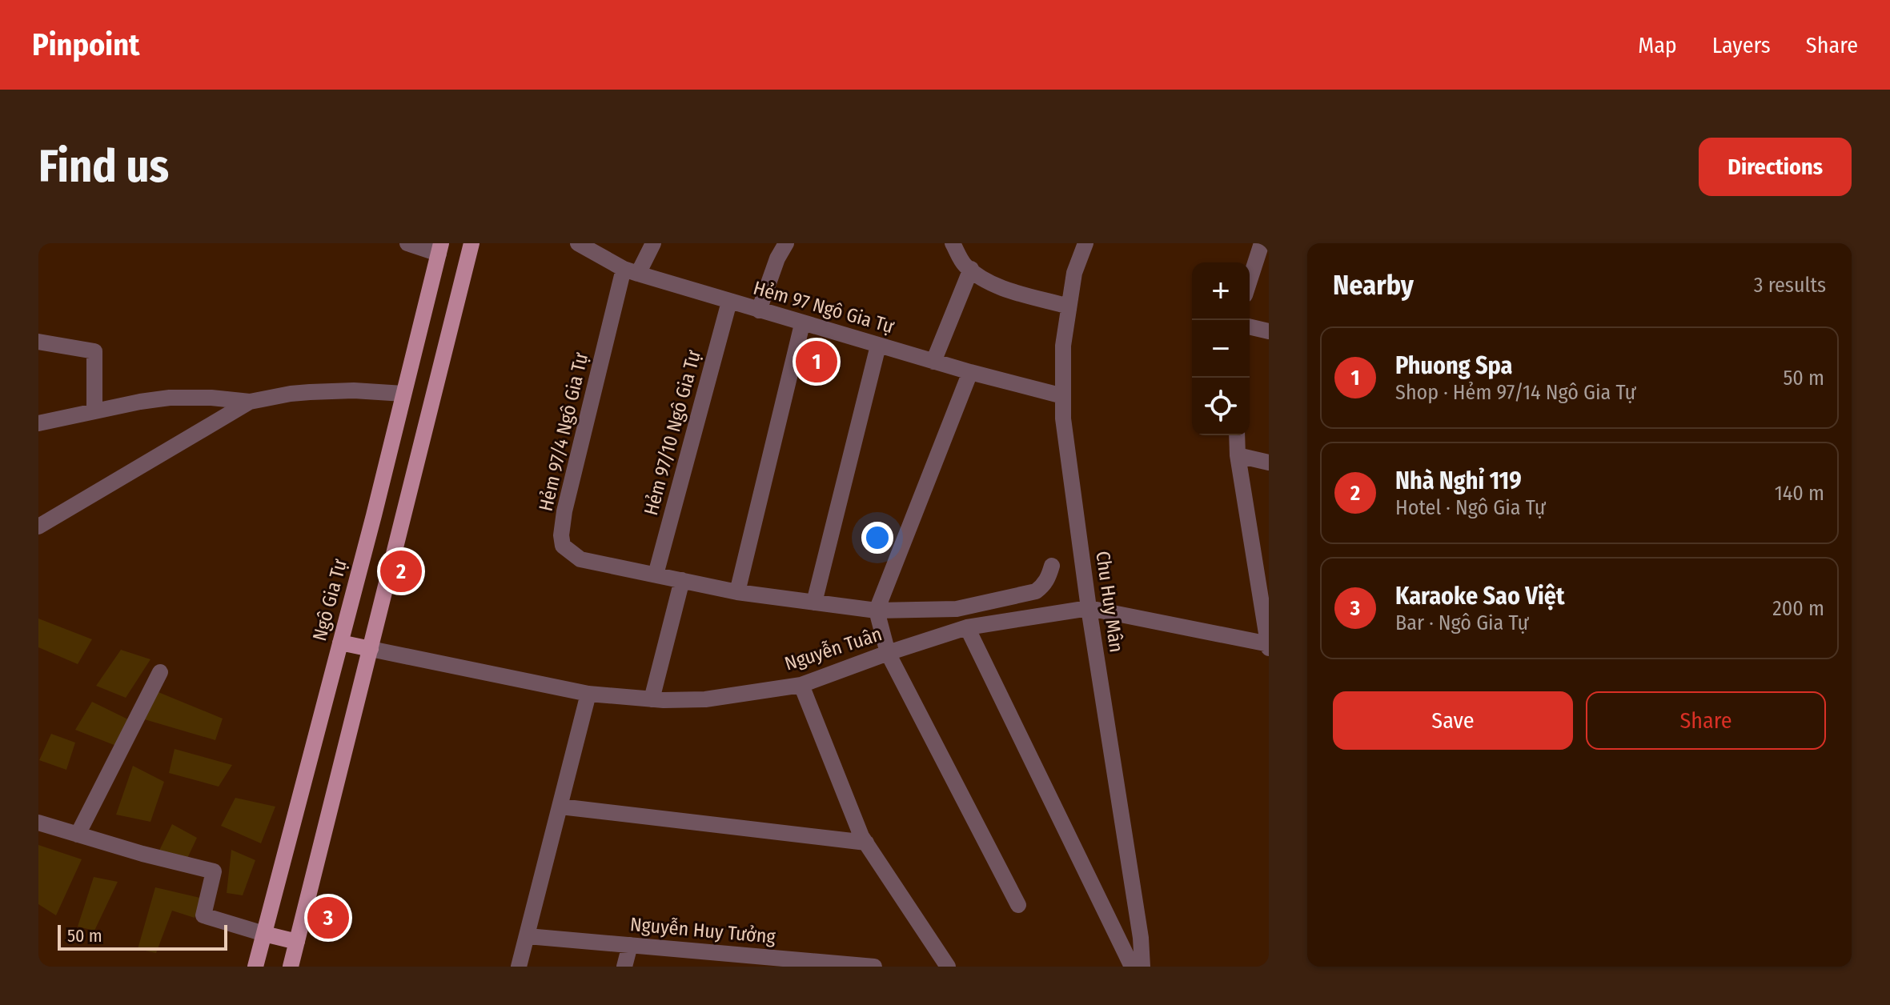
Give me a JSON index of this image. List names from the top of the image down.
{
  "streets": {
    "main road": ["Ngô Gia Tự"],
    "street": [
      "Hẻm 97 Ngô Gia Tự",
      "Hẻm 97/4 Ngô Gia Tự",
      "Hẻm 97/10 Ngô Gia Tự",
      "Chu Huy Mân",
      "Nguyễn Tuân",
      "Nguyễn Huy Tưởng"
    ]
  },
  "crossings": [
    ["Hẻm 97 Ngô Gia Tự", "Hẻm 97/4 Ngô Gia Tự"],
    ["Hẻm 97 Ngô Gia Tự", "Hẻm 97/10 Ngô Gia Tự"],
    ["Hẻm 97 Ngô Gia Tự", "Chu Huy Mân"],
    ["Hẻm 97/4 Ngô Gia Tự", "Hẻm 97/10 Ngô Gia Tự"],
    ["Chu Huy Mân", "Nguyễn Tuân"]
  ],
  "scale_bar": "50 m",
  "page": {
    "header": "Pinpoint",
    "nav": ["Map", "Layers", "Share"],
    "buttons": [
      "Directions",
      ["Save", "Share"]
    ],
    "title": "Find us",
    "heading": ["Nearby", "3 results"],
    "map_buttons": ["+", "−"],
    "list": [
      {
        "mark": "1",
        "name": "Phuong Spa",
        "note": "Shop · Hẻm 97/14 Ngô Gia Tự",
        "value": "50 m"
      },
      {
        "mark": "2",
        "name": "Nhà Nghỉ 119",
        "note": "Hotel · Ngô Gia Tự",
        "value": "140 m"
      },
      {
        "mark": "3",
        "name": "Karaoke Sao Việt",
        "note": "Bar · Ngô Gia Tự",
        "value": "200 m"
      }
    ],
    "pins": ["1", "2", "3"],
    "scale": "50 m"
  }
}
